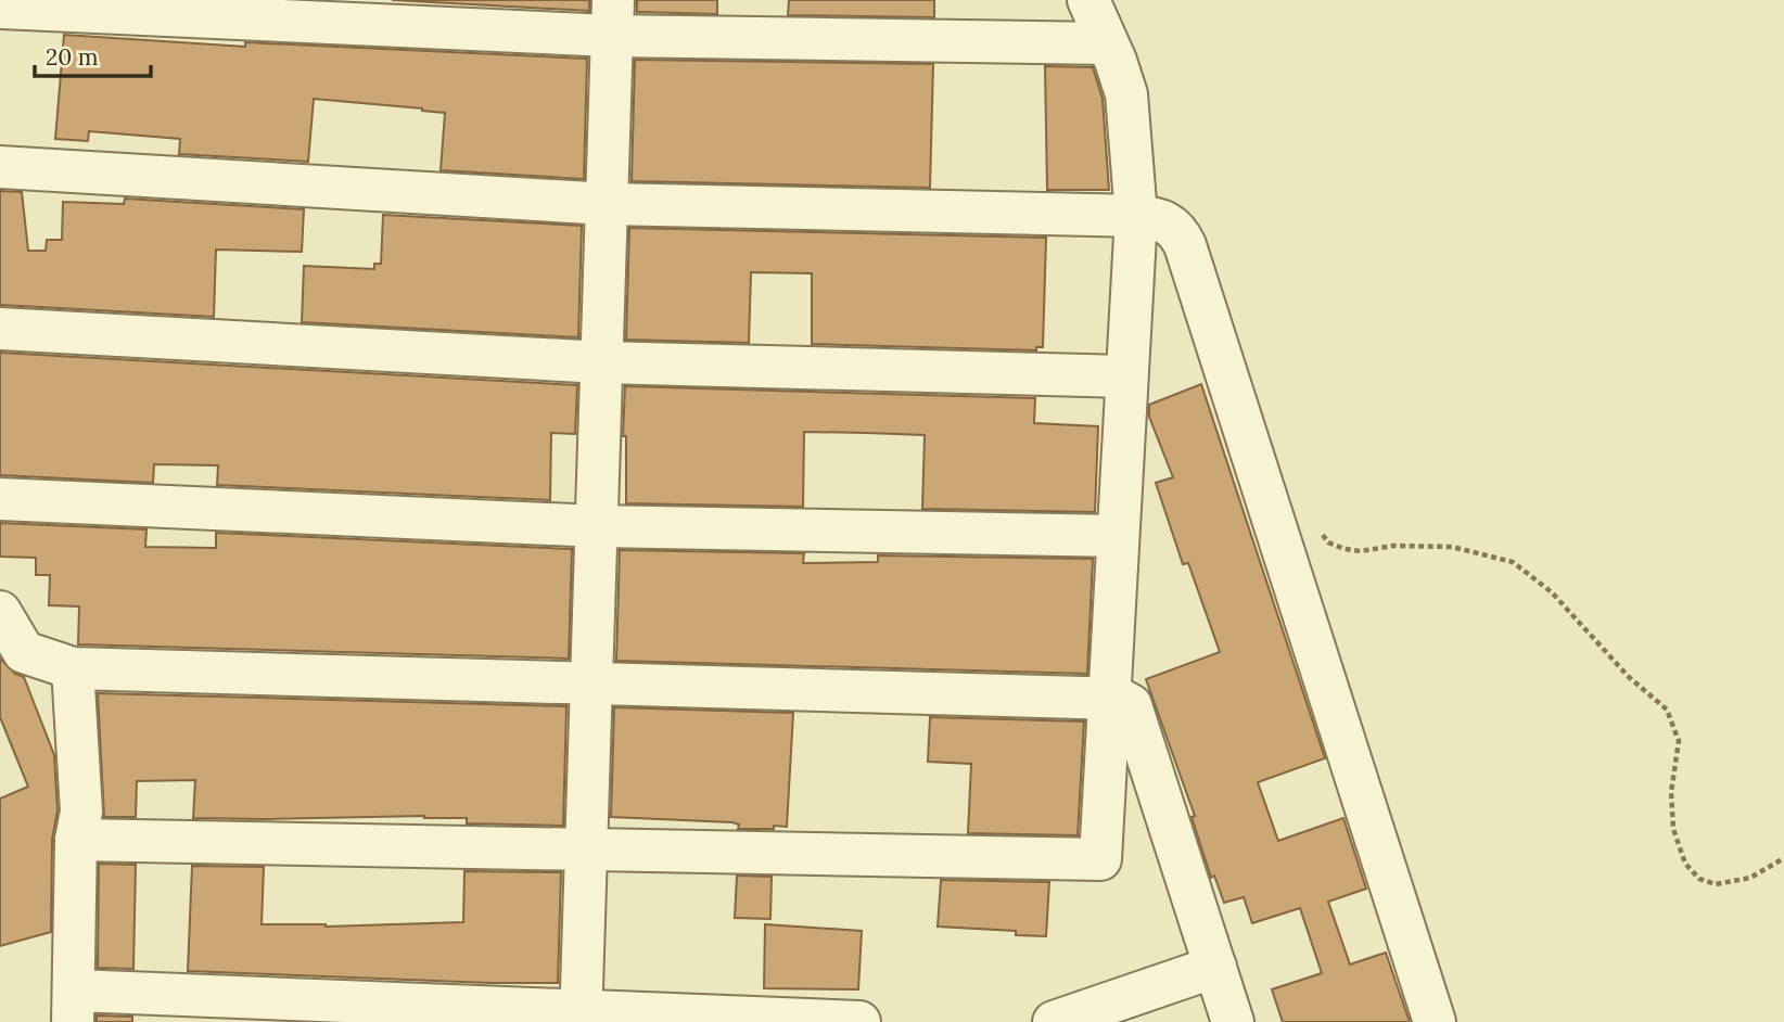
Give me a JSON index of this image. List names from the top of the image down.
{
  "scale_bar": "20 m"
}
